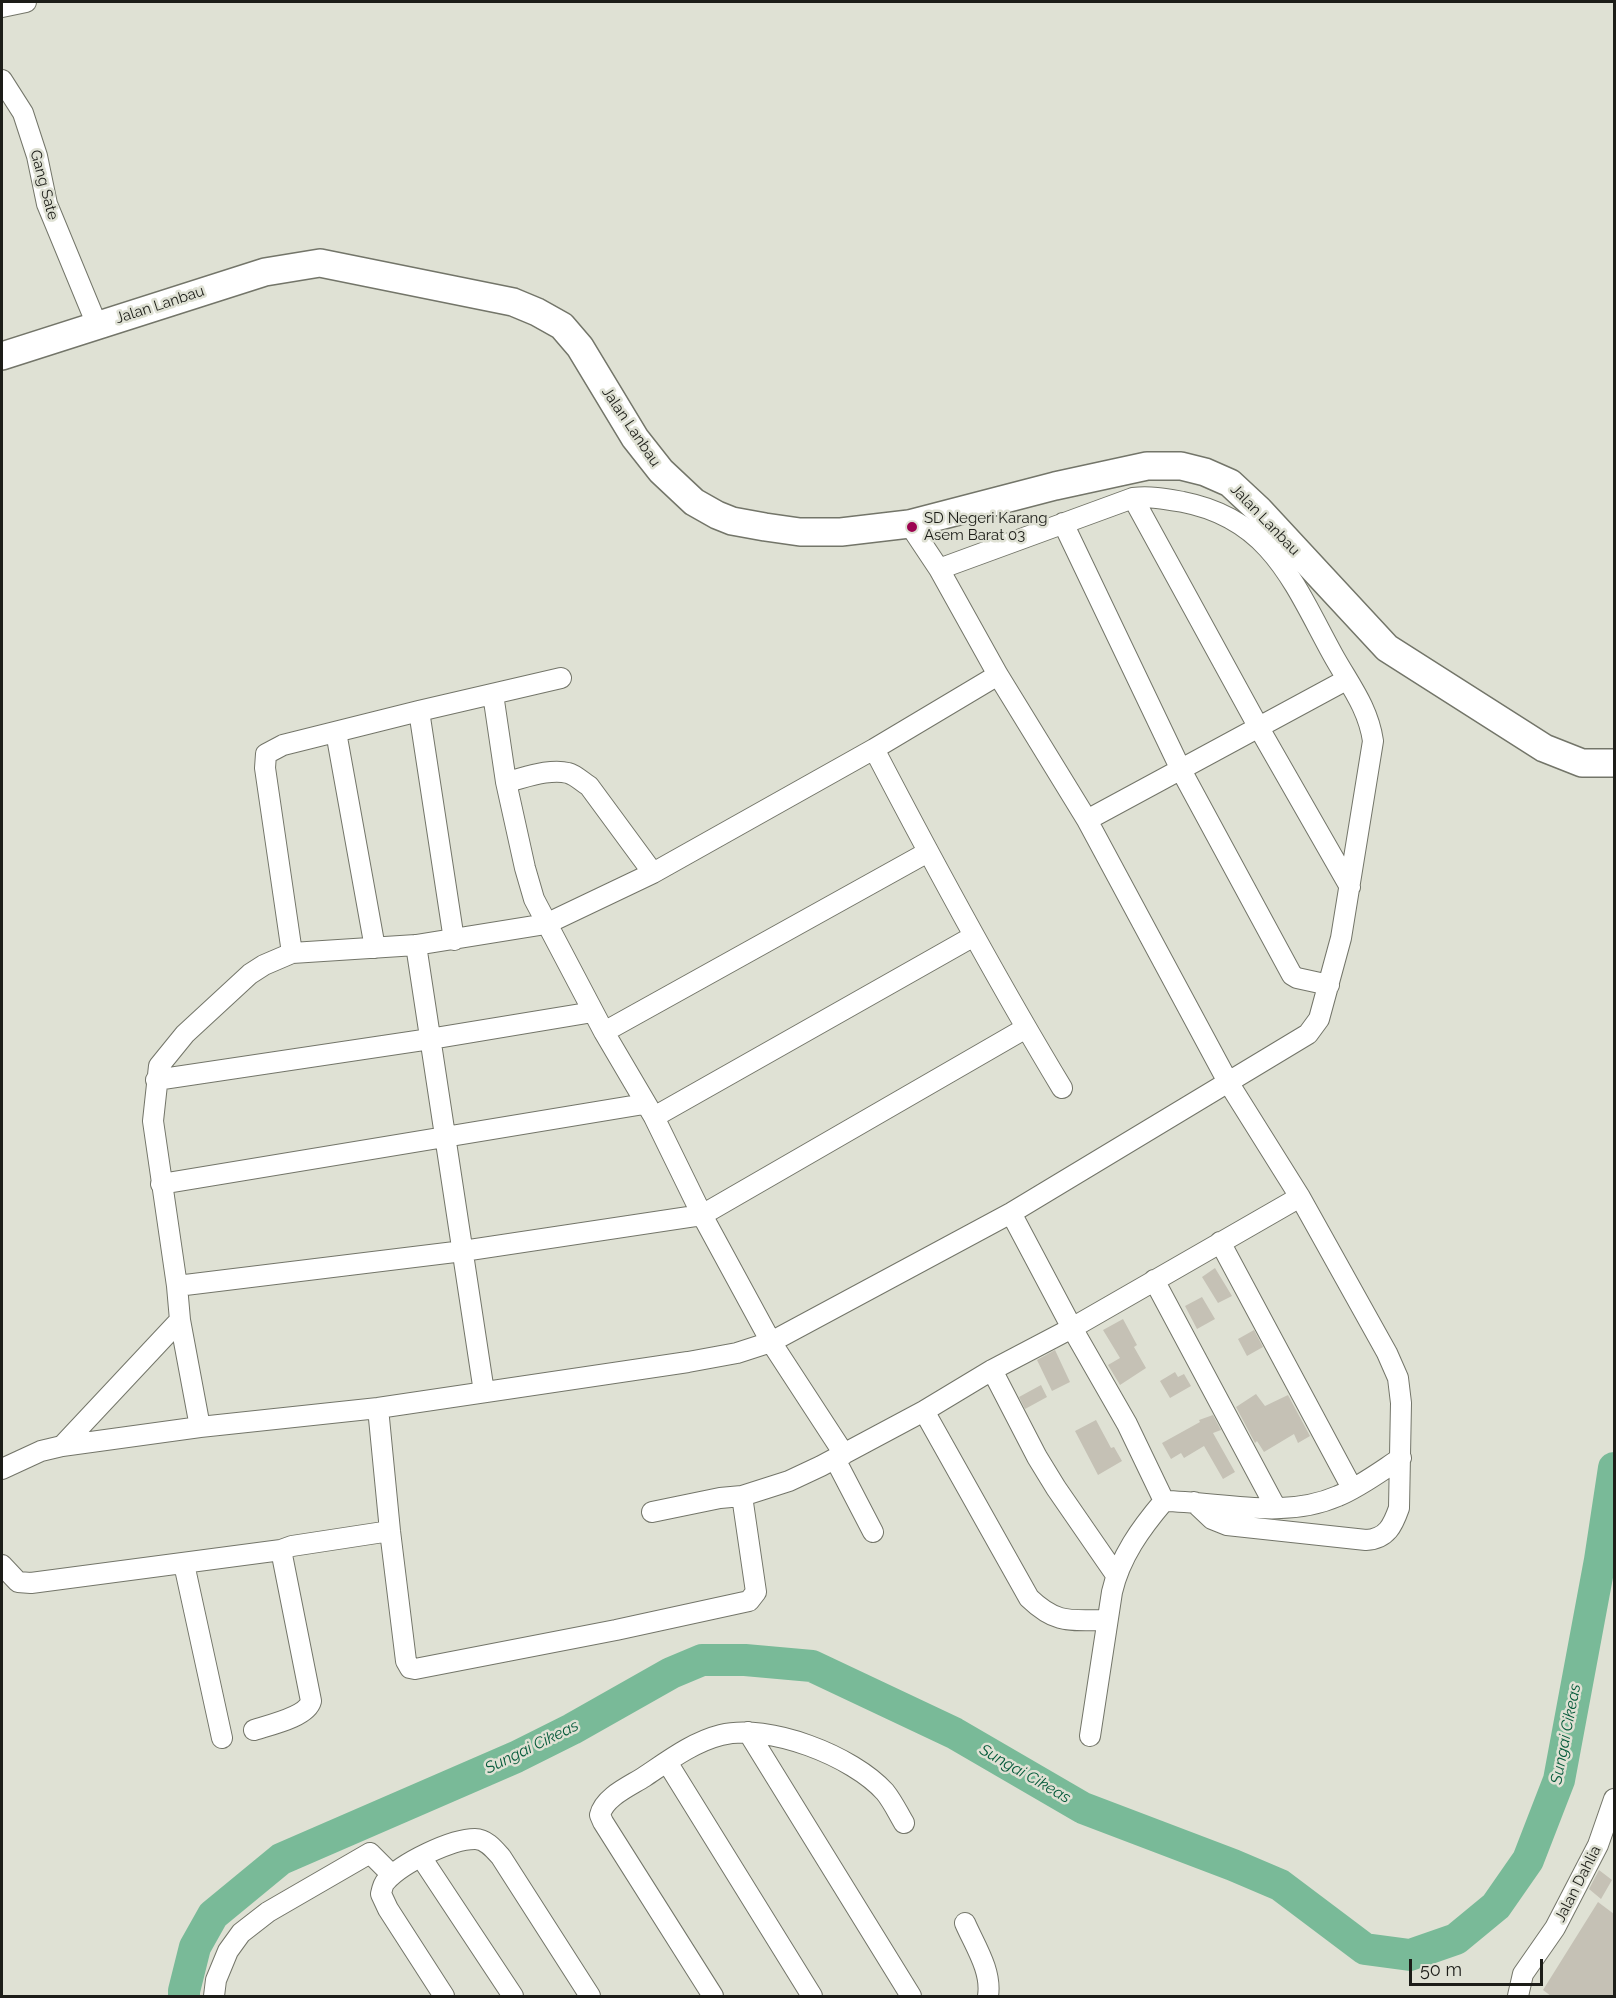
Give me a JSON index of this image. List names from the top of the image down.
{
  "streets": {
    "street": ["Gang Sate", "Jalan Lanbau", "Jalan Dahlia"]
  },
  "crossings": [
    ["Gang Sate", "Jalan Lanbau"]
  ],
  "water": ["Sungai Cikeas"],
  "places": ["SD Negeri Karang Asem Barat 03"],
  "scale_bar": "50 m"
}
